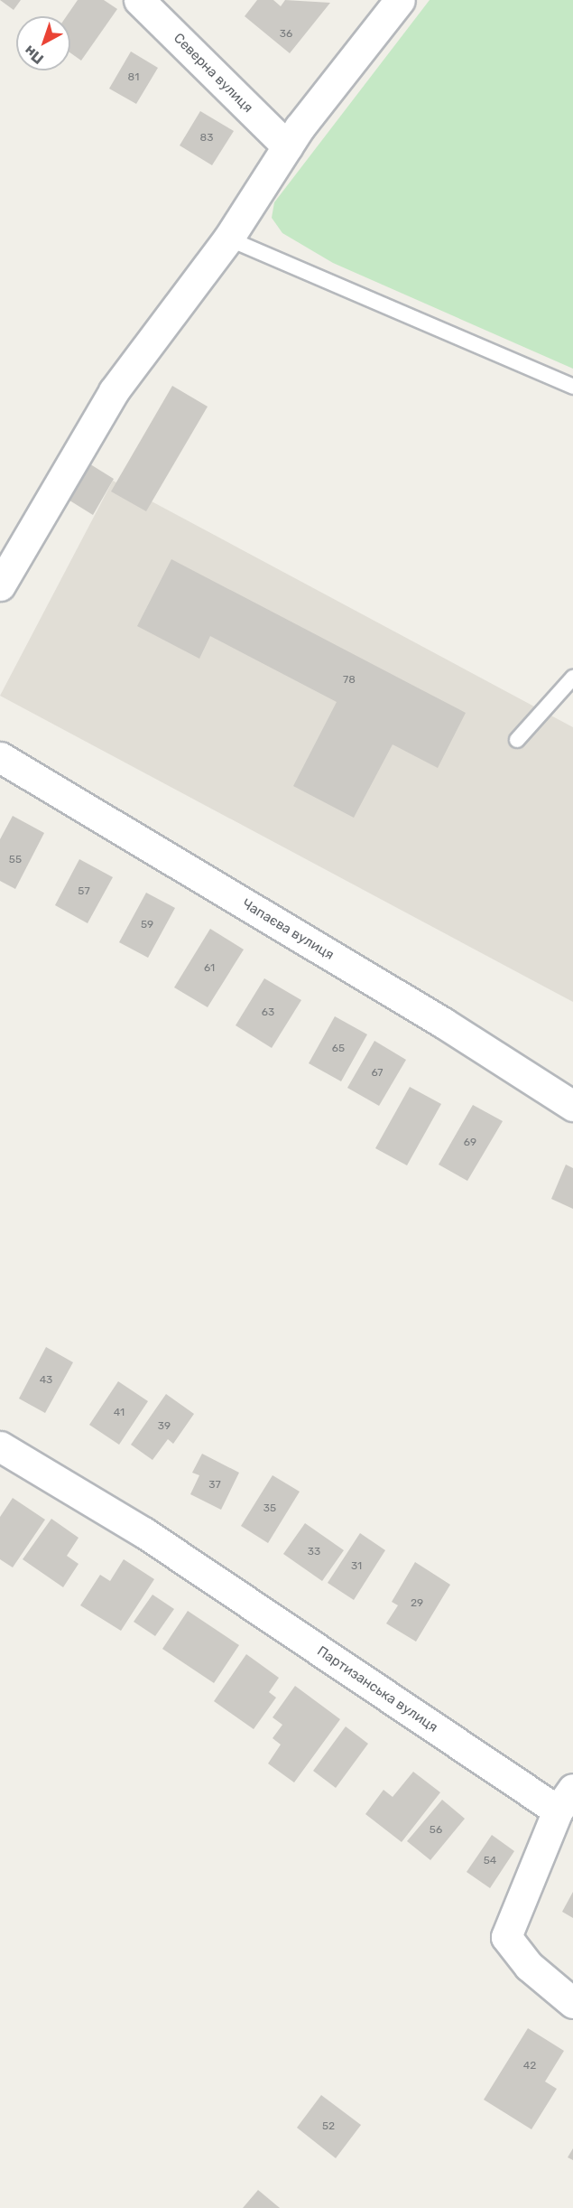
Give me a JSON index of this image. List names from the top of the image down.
{
  "streets": {
    "street": ["Северна вулиця", "Чапаєва вулиця", "Партизанська вулиця"]
  },
  "house_numbers": [
    "36",
    "81",
    "83",
    "78",
    "55",
    "57",
    "59",
    "61",
    "63",
    "65",
    "67",
    "69",
    "43",
    "41",
    "39",
    "37",
    "35",
    "33",
    "31",
    "29",
    "56",
    "54",
    "42",
    "52"
  ],
  "north": "bottom left"
}
